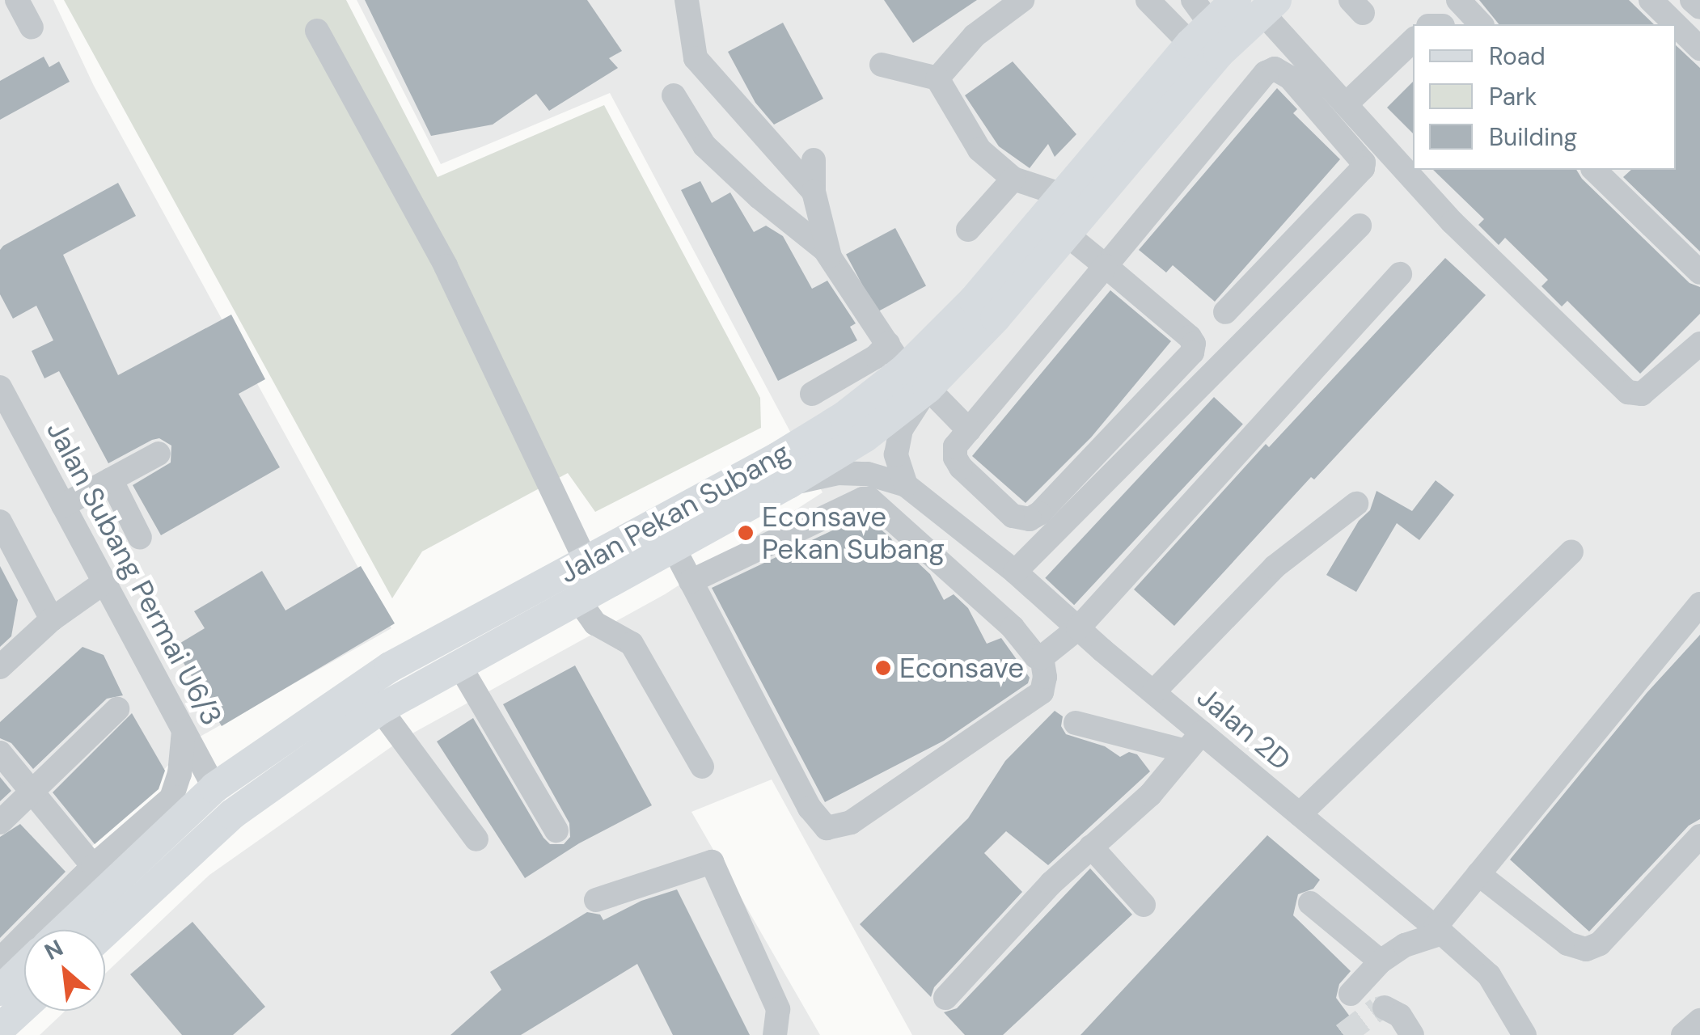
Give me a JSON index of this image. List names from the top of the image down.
{
  "streets": {
    "main road": ["Jalan Pekan Subang"],
    "street": ["Jalan Subang Permai U6/3", "Jalan 2D"]
  },
  "crossings": [
    ["Jalan Pekan Subang", "Jalan Subang Permai U6/3"],
    ["Jalan Pekan Subang", "Jalan 2D"]
  ],
  "places": ["Econsave Pekan Subang", "Econsave"],
  "legend": ["Road", "Park", "Building"],
  "north": "top left"
}
